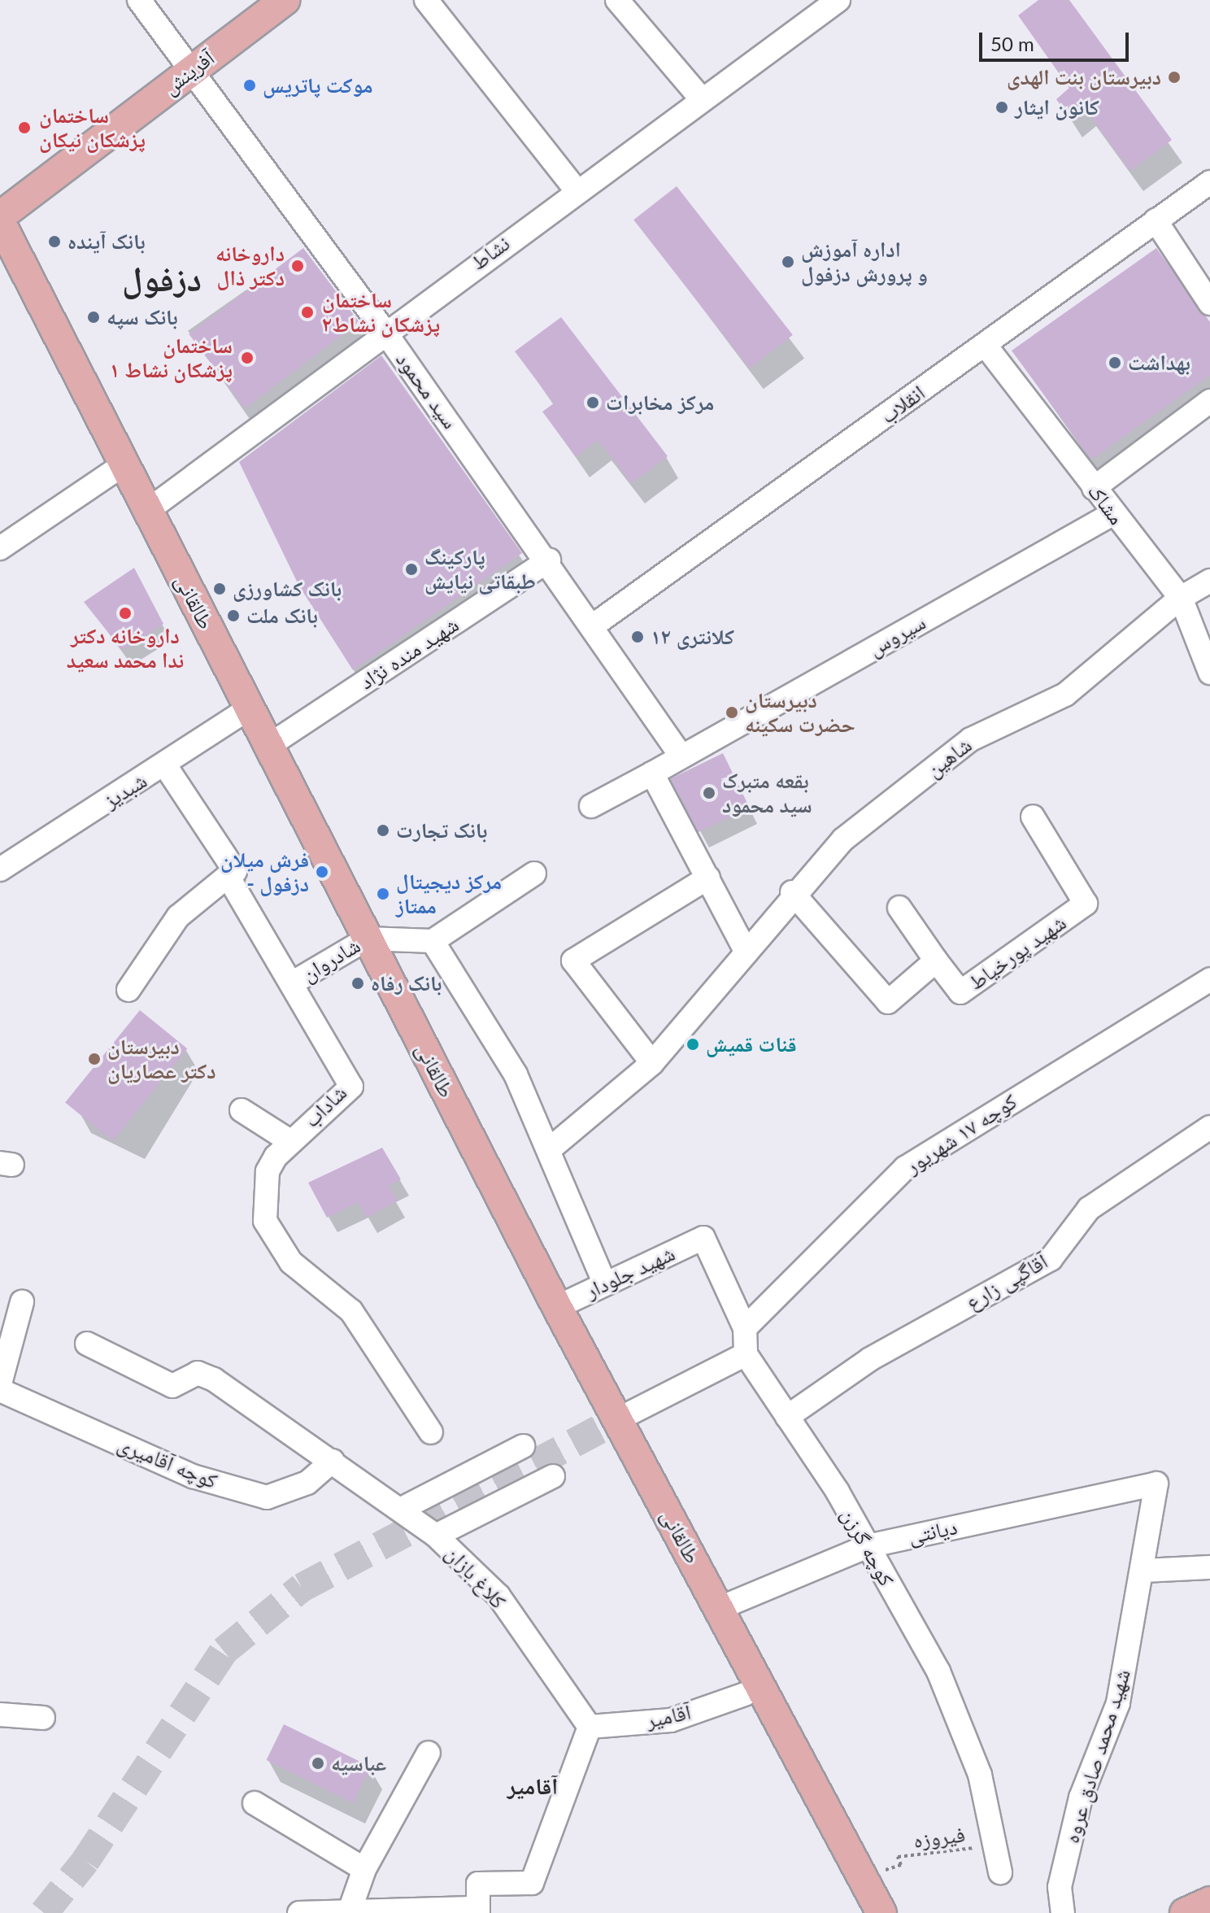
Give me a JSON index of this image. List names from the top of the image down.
{
  "streets": {
    "main road": ["آفرینش", "طالقانی"],
    "street": [
      "نشاط",
      "سید محمود",
      "انقلاب",
      "مشاک",
      "سیروس",
      "شهید منده نژاد",
      "شاهین",
      "شبدیز",
      "شهید پورخیاط",
      "شادروان",
      "شاداب",
      "کوچه ۱۷ شهریور",
      "شهید جلودار",
      "آقاگپی زارع",
      "کوچه آقامیری",
      "دیانتی",
      "کوچه گرزن",
      "کلاغ بازان",
      "آقامیر",
      "شهید محمد صادق عروه"
    ],
    "path": ["فیروزه"]
  },
  "crossings": [
    ["آفرینش", "سید محمود"],
    ["نشاط", "سید محمود"],
    ["نشاط", "طالقانی"],
    ["سید محمود", "انقلاب"],
    ["سید محمود", "سیروس"],
    ["سید محمود", "شهید منده نژاد"],
    ["انقلاب", "مشاک"],
    ["مشاک", "سیروس"],
    ["مشاک", "شاهین"],
    ["طالقانی", "شهید منده نژاد"],
    ["طالقانی", "شبدیز"],
    ["طالقانی", "شادروان"],
    ["طالقانی", "شهید جلودار"],
    ["طالقانی", "دیانتی"],
    ["طالقانی", "آقامیر"],
    ["طالقانی", "فیروزه"],
    ["شاهین", "شهید پورخیاط"],
    ["شبدیز", "شاداب"],
    ["شادروان", "شاداب"],
    ["کوچه ۱۷ شهریور", "شهید جلودار"],
    ["آقاگپی زارع", "کوچه گرزن"],
    ["دیانتی", "کوچه گرزن"],
    ["دیانتی", "شهید محمد صادق عروه"],
    ["کوچه گرزن", "فیروزه"],
    ["کلاغ بازان", "آقامیر"]
  ],
  "districts": ["دزفول", "آقامیر"],
  "places": [
    "دبیرستان بنت الهدی",
    "موکت پاتریس",
    "کانون ایثار",
    "ساختمان پزشکان نیکان",
    "بانک آینده",
    "اداره آموزش و پرورش دزفول",
    "داروخانه دکتر ذال",
    "ساختمان پزشکان نشاط۲",
    "بانک سپه",
    "ساختمان پزشکان نشاط ۱",
    "بهداشت",
    "مرکز مخابرات",
    "پارکینگ طبقاتی نیایش",
    "بانک کشاورزی",
    "داروخانه دکتر ندا محمد سعید",
    "بانک ملت",
    "کلانتری ۱۲",
    "دبیرستان حضرت سکینه",
    "بقعه متبرک سید محمود",
    "بانک تجارت",
    "فرش میلان - دزفول",
    "مرکز دیجیتال ممتاز",
    "بانک رفاه",
    "قنات قمیش",
    "دبیرستان دکتر عصاریان",
    "عباسیه"
  ],
  "scale_bar": "50 m"
}
